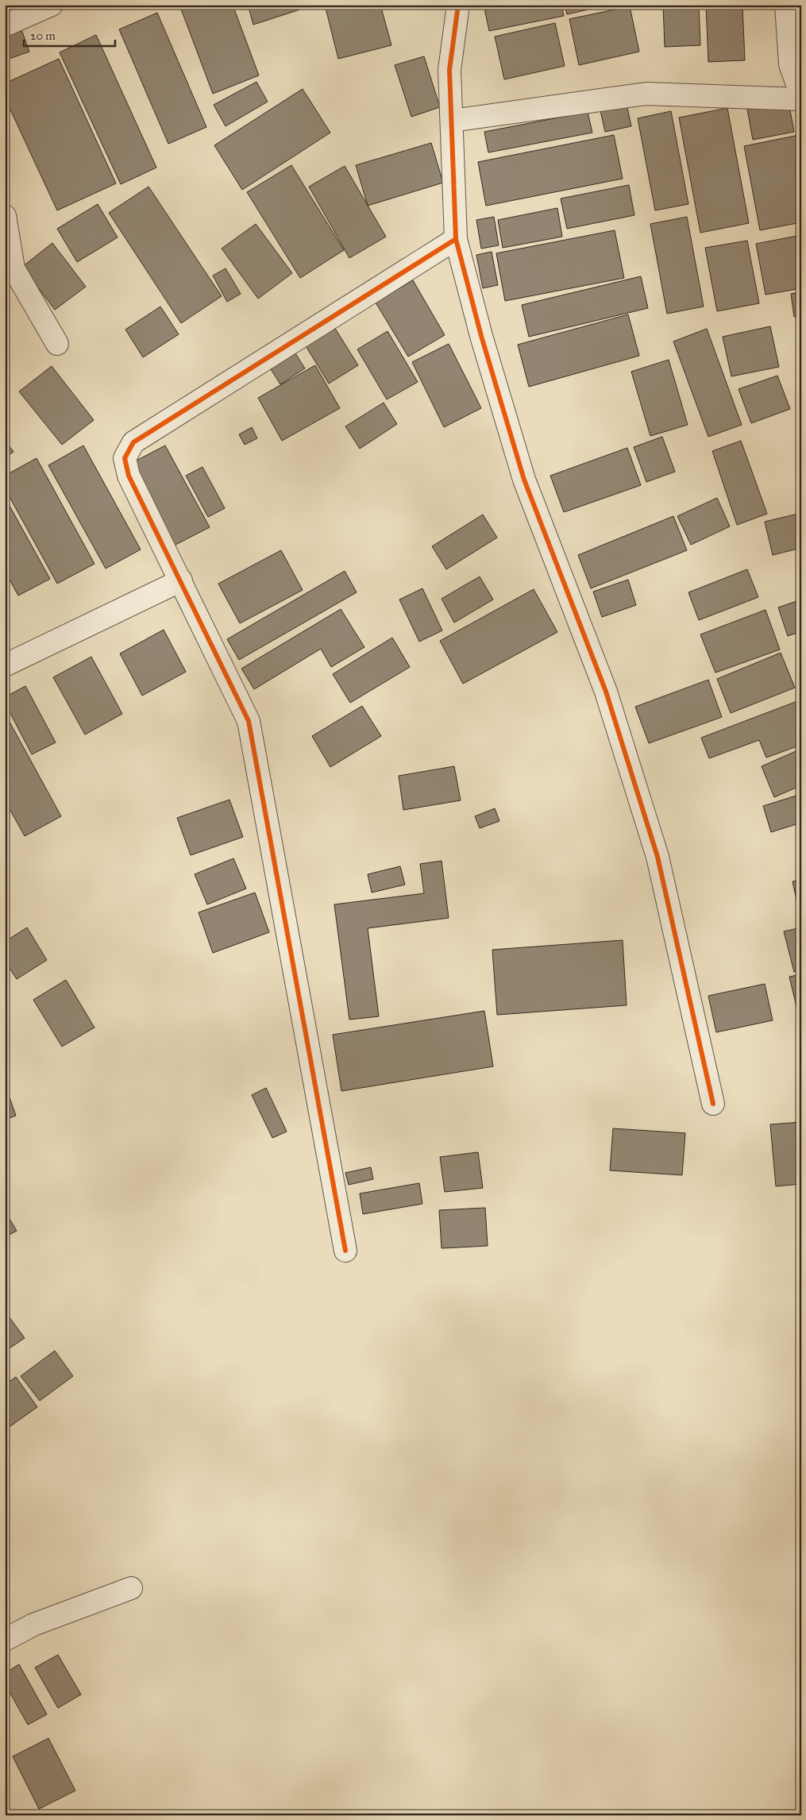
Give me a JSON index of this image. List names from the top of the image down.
{
  "scale_bar": "20 m"
}
